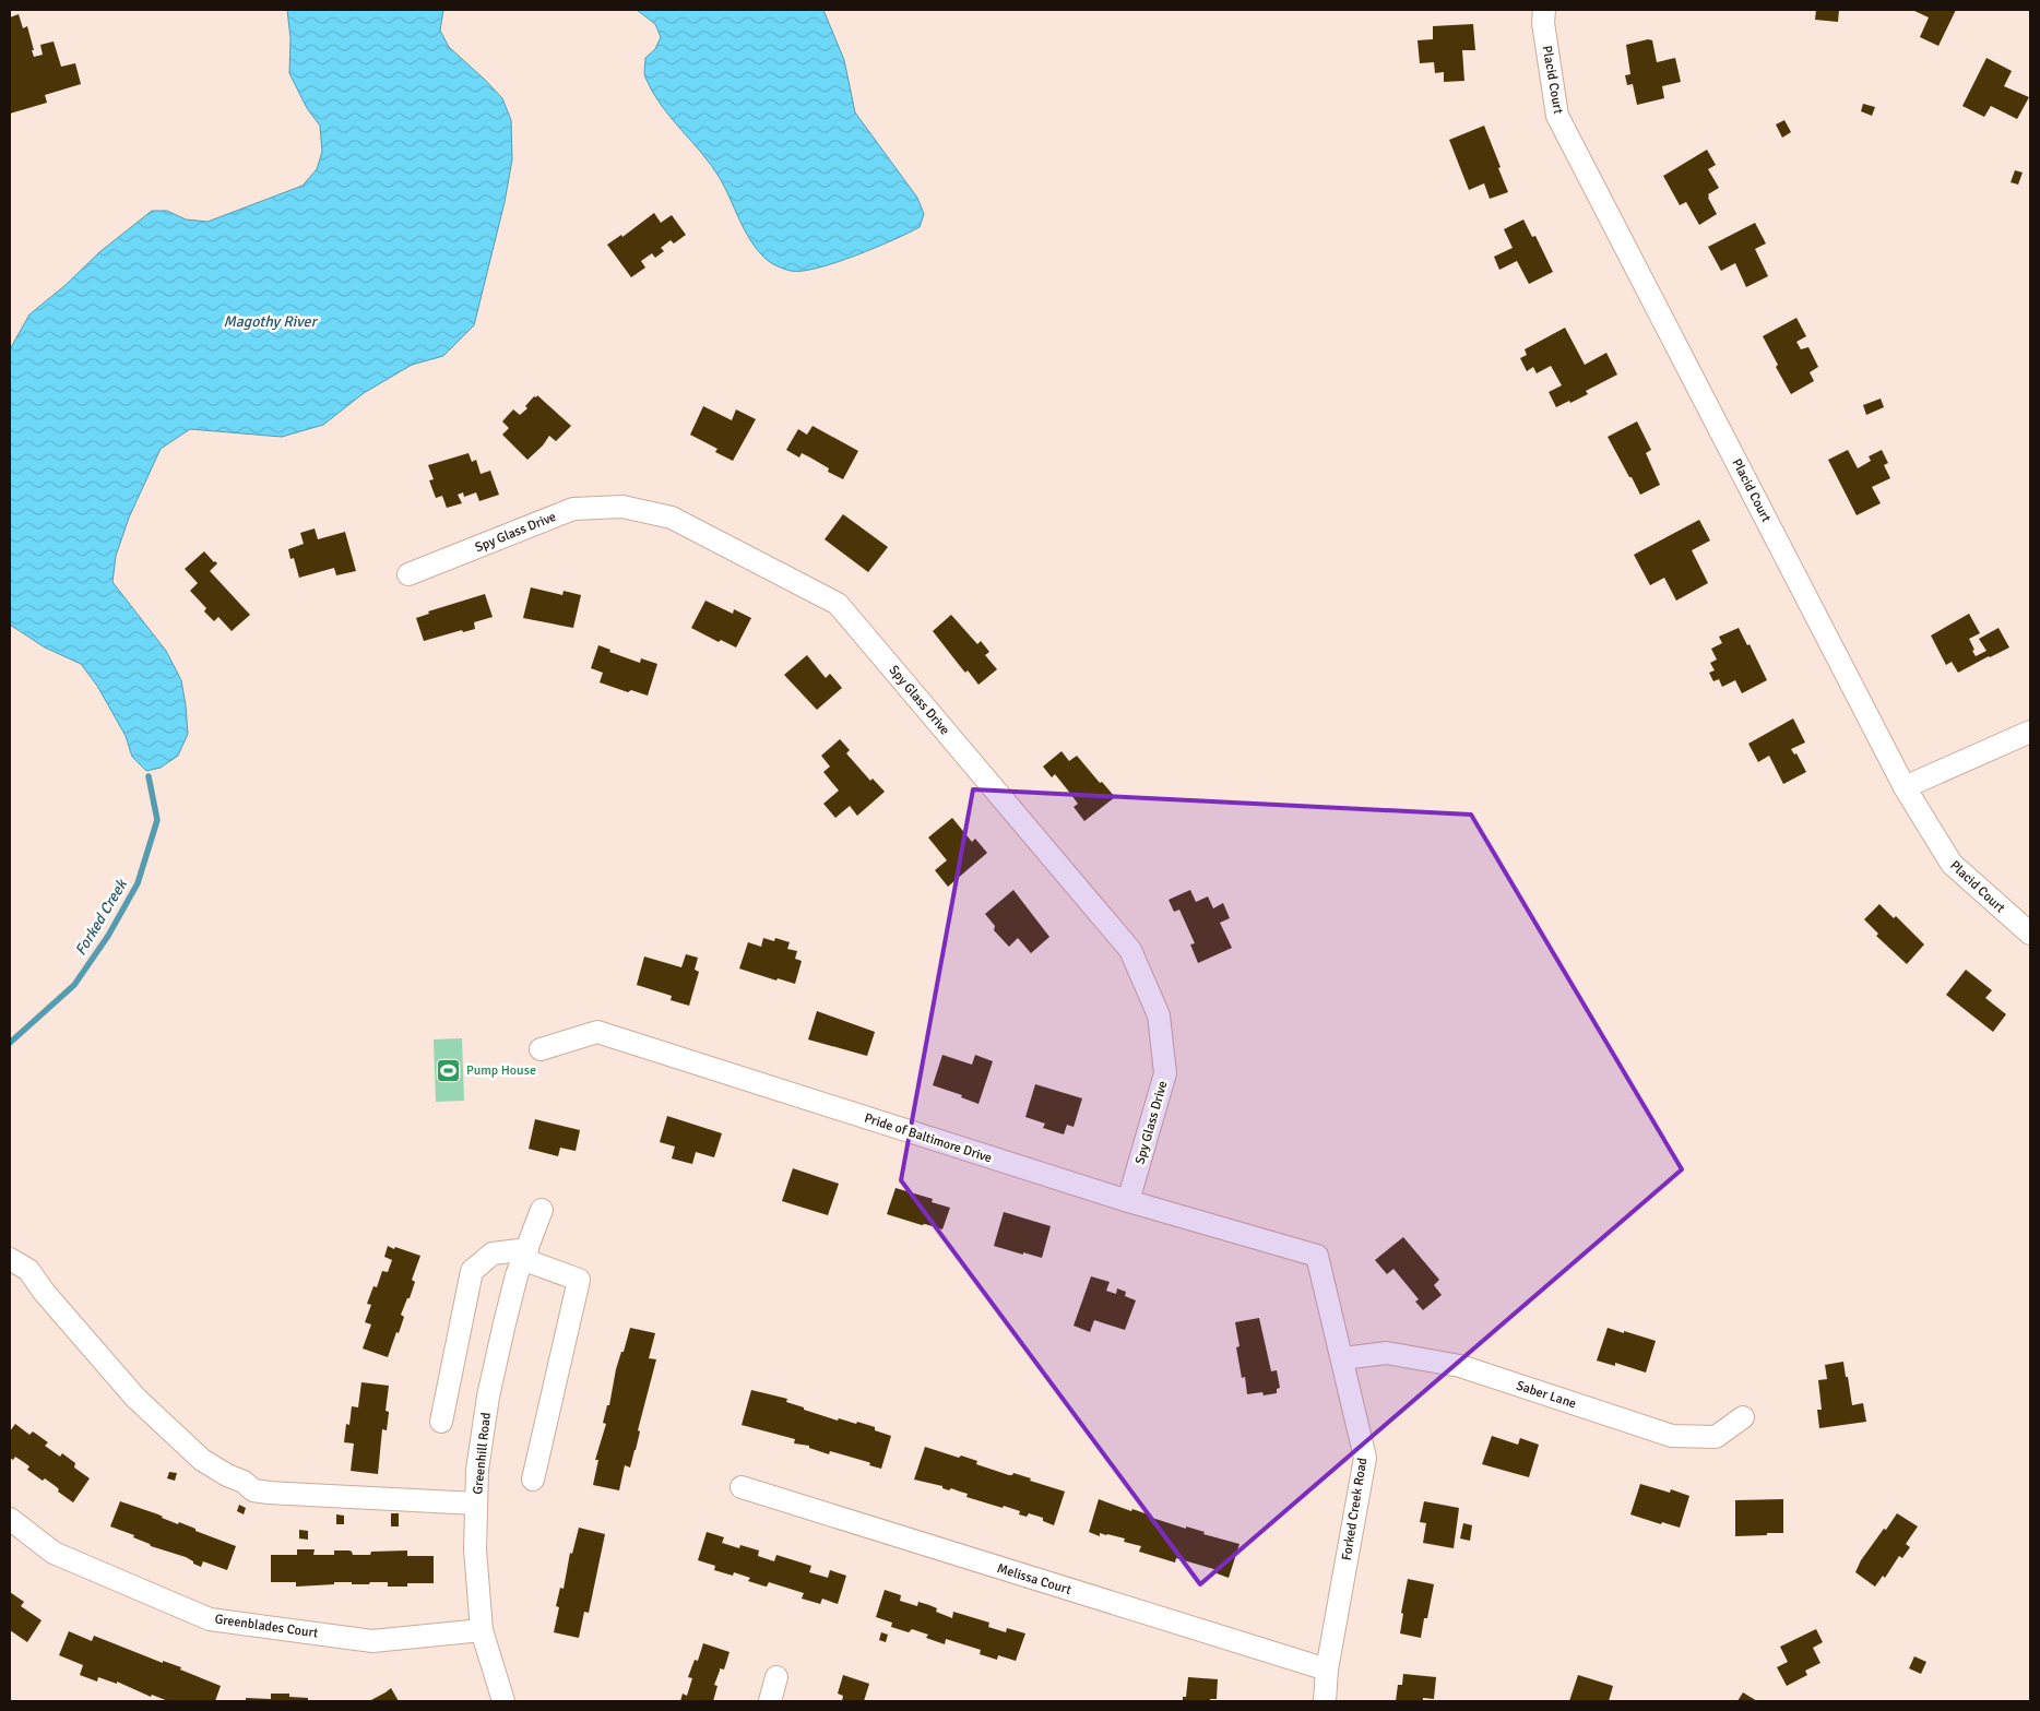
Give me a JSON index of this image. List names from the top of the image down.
{
  "streets": {
    "street": [
      "Placid Court",
      "Spy Glass Drive",
      "Pride of Baltimore Drive",
      "Saber Lane",
      "Greenhill Road",
      "Forked Creek Road",
      "Melissa Court",
      "Greenblades Court"
    ]
  },
  "crossings": [
    ["Spy Glass Drive", "Pride of Baltimore Drive"],
    ["Pride of Baltimore Drive", "Forked Creek Road"],
    ["Saber Lane", "Forked Creek Road"],
    ["Greenhill Road", "Greenblades Court"],
    ["Forked Creek Road", "Melissa Court"]
  ],
  "water": ["Magothy River", "Forked Creek"],
  "places": {
    "sports": ["Pump House"]
  }
}
